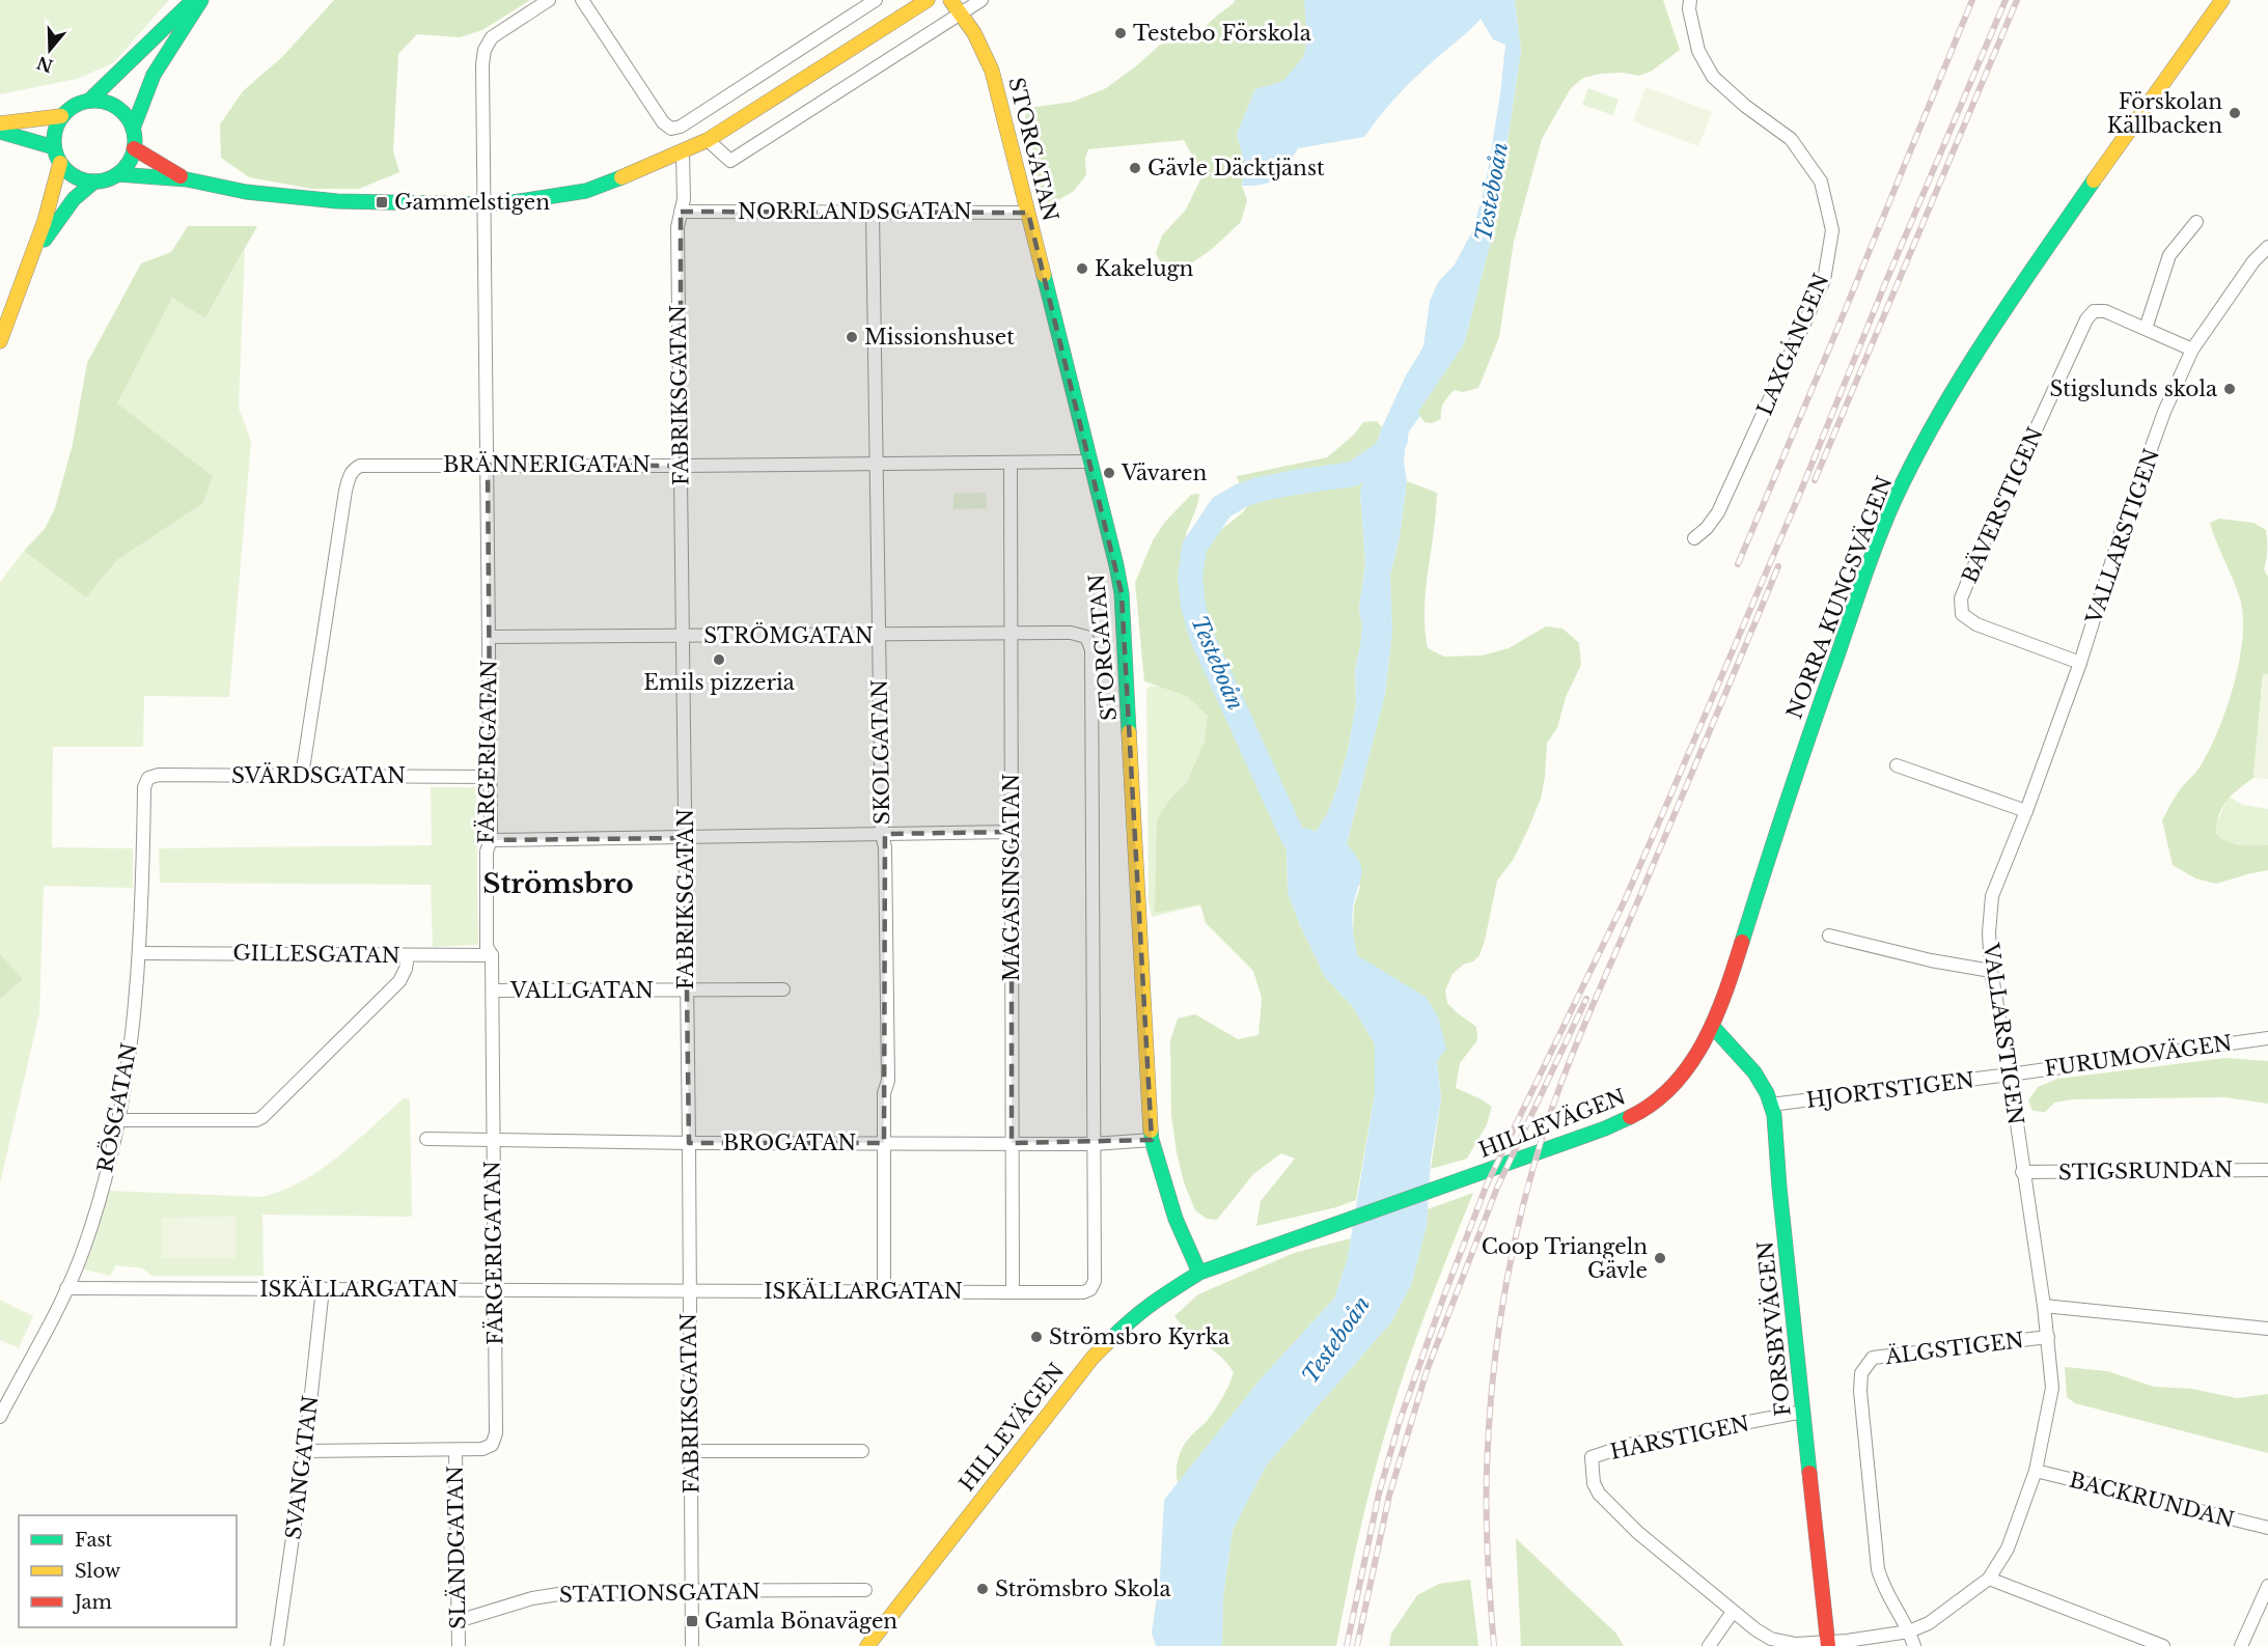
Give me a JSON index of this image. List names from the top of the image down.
{
  "streets": {
    "street": [
      "STORGATAN",
      "NORRLANDSGATAN",
      "LAXGÅNGEN",
      "FABRIKSGATAN",
      "BRÄNNERIGATAN",
      "BÄVERSTIGEN",
      "VALLARSTIGEN",
      "NORRA KUNGSVÄGEN",
      "STRÖMGATAN",
      "FÄRGERIGATAN",
      "SKOLGATAN",
      "SVÄRDSGATAN",
      "MAGASINSGATAN",
      "GILLESGATAN",
      "VALLGATAN",
      "FURUMOVÄGEN",
      "HJORTSTIGEN",
      "RÖSGATAN",
      "HILLEVÄGEN",
      "BROGATAN",
      "STIGSRUNDAN",
      "ISKÄLLARGATAN",
      "FORSBYVÄGEN",
      "ÄLGSTIGEN",
      "HARSTIGEN",
      "SVANGATAN",
      "BACKRUNDAN",
      "SLÄNDGATAN",
      "STATIONSGATAN"
    ]
  },
  "crossings": [
    ["STORGATAN", "NORRLANDSGATAN"],
    ["STORGATAN", "BRÄNNERIGATAN"],
    ["STORGATAN", "HILLEVÄGEN"],
    ["STORGATAN", "BROGATAN"],
    ["NORRLANDSGATAN", "FABRIKSGATAN"],
    ["NORRLANDSGATAN", "SKOLGATAN"],
    ["FABRIKSGATAN", "BRÄNNERIGATAN"],
    ["FABRIKSGATAN", "STRÖMGATAN"],
    ["FABRIKSGATAN", "VALLGATAN"],
    ["FABRIKSGATAN", "BROGATAN"],
    ["FABRIKSGATAN", "ISKÄLLARGATAN"],
    ["FABRIKSGATAN", "STATIONSGATAN"],
    ["BRÄNNERIGATAN", "FÄRGERIGATAN"],
    ["BRÄNNERIGATAN", "SKOLGATAN"],
    ["BRÄNNERIGATAN", "SVÄRDSGATAN"],
    ["BRÄNNERIGATAN", "MAGASINSGATAN"],
    ["BÄVERSTIGEN", "VALLARSTIGEN"],
    ["VALLARSTIGEN", "FURUMOVÄGEN"],
    ["VALLARSTIGEN", "HJORTSTIGEN"],
    ["VALLARSTIGEN", "STIGSRUNDAN"],
    ["VALLARSTIGEN", "FORSBYVÄGEN"],
    ["VALLARSTIGEN", "ÄLGSTIGEN"],
    ["VALLARSTIGEN", "HARSTIGEN"],
    ["VALLARSTIGEN", "BACKRUNDAN"],
    ["NORRA KUNGSVÄGEN", "HILLEVÄGEN"],
    ["NORRA KUNGSVÄGEN", "FORSBYVÄGEN"],
    ["STRÖMGATAN", "FÄRGERIGATAN"],
    ["STRÖMGATAN", "SKOLGATAN"],
    ["STRÖMGATAN", "MAGASINSGATAN"],
    ["STRÖMGATAN", "BROGATAN"],
    ["STRÖMGATAN", "ISKÄLLARGATAN"],
    ["FÄRGERIGATAN", "SVÄRDSGATAN"],
    ["FÄRGERIGATAN", "GILLESGATAN"],
    ["FÄRGERIGATAN", "VALLGATAN"],
    ["FÄRGERIGATAN", "BROGATAN"],
    ["FÄRGERIGATAN", "ISKÄLLARGATAN"],
    ["FÄRGERIGATAN", "SLÄNDGATAN"],
    ["SKOLGATAN", "BROGATAN"],
    ["SKOLGATAN", "ISKÄLLARGATAN"],
    ["SVÄRDSGATAN", "RÖSGATAN"],
    ["MAGASINSGATAN", "BROGATAN"],
    ["MAGASINSGATAN", "ISKÄLLARGATAN"],
    ["GILLESGATAN", "RÖSGATAN"],
    ["FURUMOVÄGEN", "HJORTSTIGEN"],
    ["HJORTSTIGEN", "FORSBYVÄGEN"],
    ["RÖSGATAN", "ISKÄLLARGATAN"],
    ["HILLEVÄGEN", "FORSBYVÄGEN"],
    ["BROGATAN", "ISKÄLLARGATAN"],
    ["ISKÄLLARGATAN", "SVANGATAN"],
    ["FORSBYVÄGEN", "HARSTIGEN"],
    ["SLÄNDGATAN", "STATIONSGATAN"]
  ],
  "districts": ["Strömsbro"],
  "water": ["Testeboån"],
  "places": {
    "other": [
      "Testebo Förskola",
      "Förskolan Källbacken",
      "Gävle Däcktjänst",
      "Kakelugn",
      "Missionshuset",
      "Stigslunds skola",
      "Vävaren",
      "Emils pizzeria",
      "Coop Triangeln Gävle",
      "Strömsbro Kyrka",
      "Strömsbro Skola"
    ],
    "transit": ["Gammelstigen", "Gamla Bönavägen"]
  },
  "legend": ["Fast", "Slow", "Jam"],
  "north": "bottom"
}
